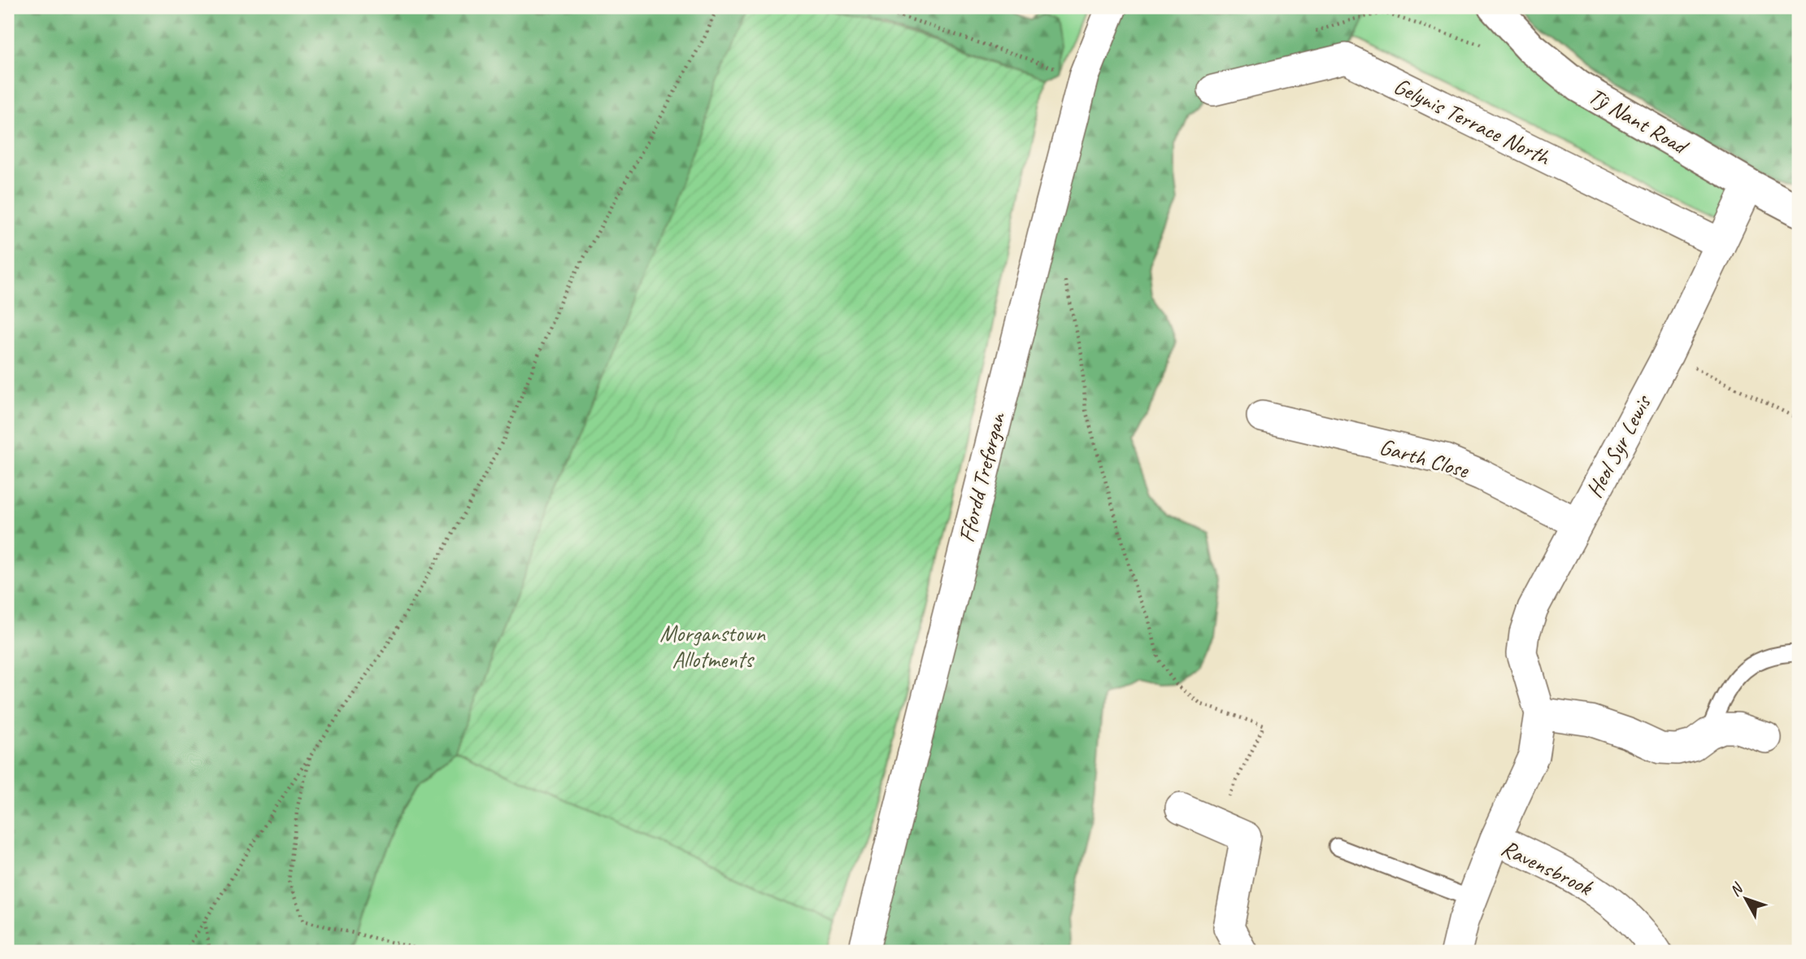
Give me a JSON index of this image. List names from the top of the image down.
{
  "streets": {
    "main road": ["Tŷ Nant Road"],
    "street": [
      "Gelynis Terrace North",
      "Heol Syr Lewis",
      "Garth Close",
      "Ffordd Treforgan",
      "Ravensbrook"
    ]
  },
  "crossings": [
    ["Tŷ Nant Road", "Heol Syr Lewis"],
    ["Gelynis Terrace North", "Heol Syr Lewis"],
    ["Heol Syr Lewis", "Garth Close"],
    ["Heol Syr Lewis", "Ravensbrook"]
  ],
  "parks": ["Morganstown Allotments"],
  "north": "top left"
}
